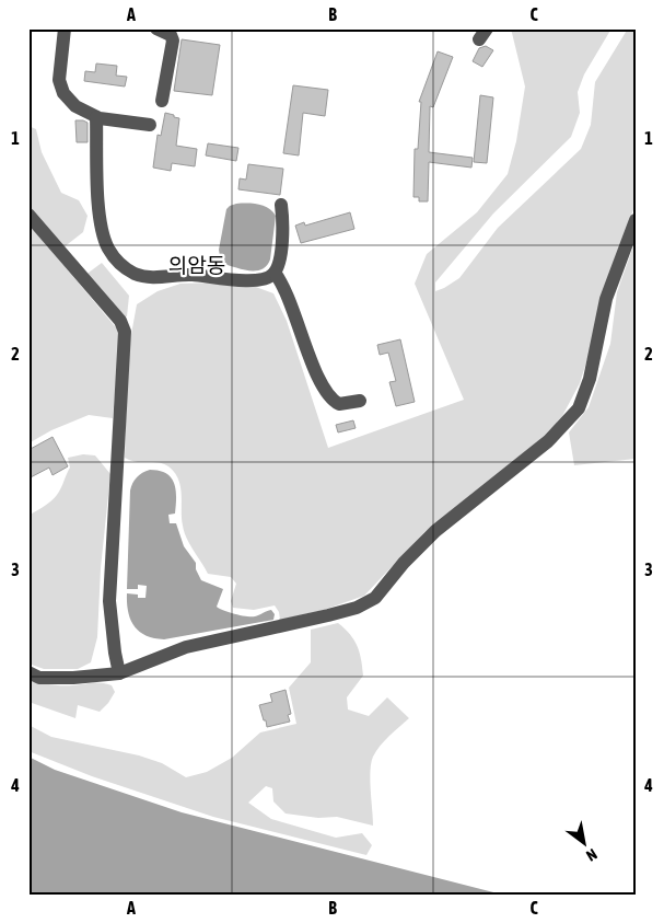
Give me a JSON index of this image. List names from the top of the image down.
{
  "districts": ["의암동"],
  "north": "bottom right",
  "grid": {
    "columns": ["A", "B", "C"],
    "rows": [
      "1",
      "2",
      "3",
      "4"
    ]
  }
}
